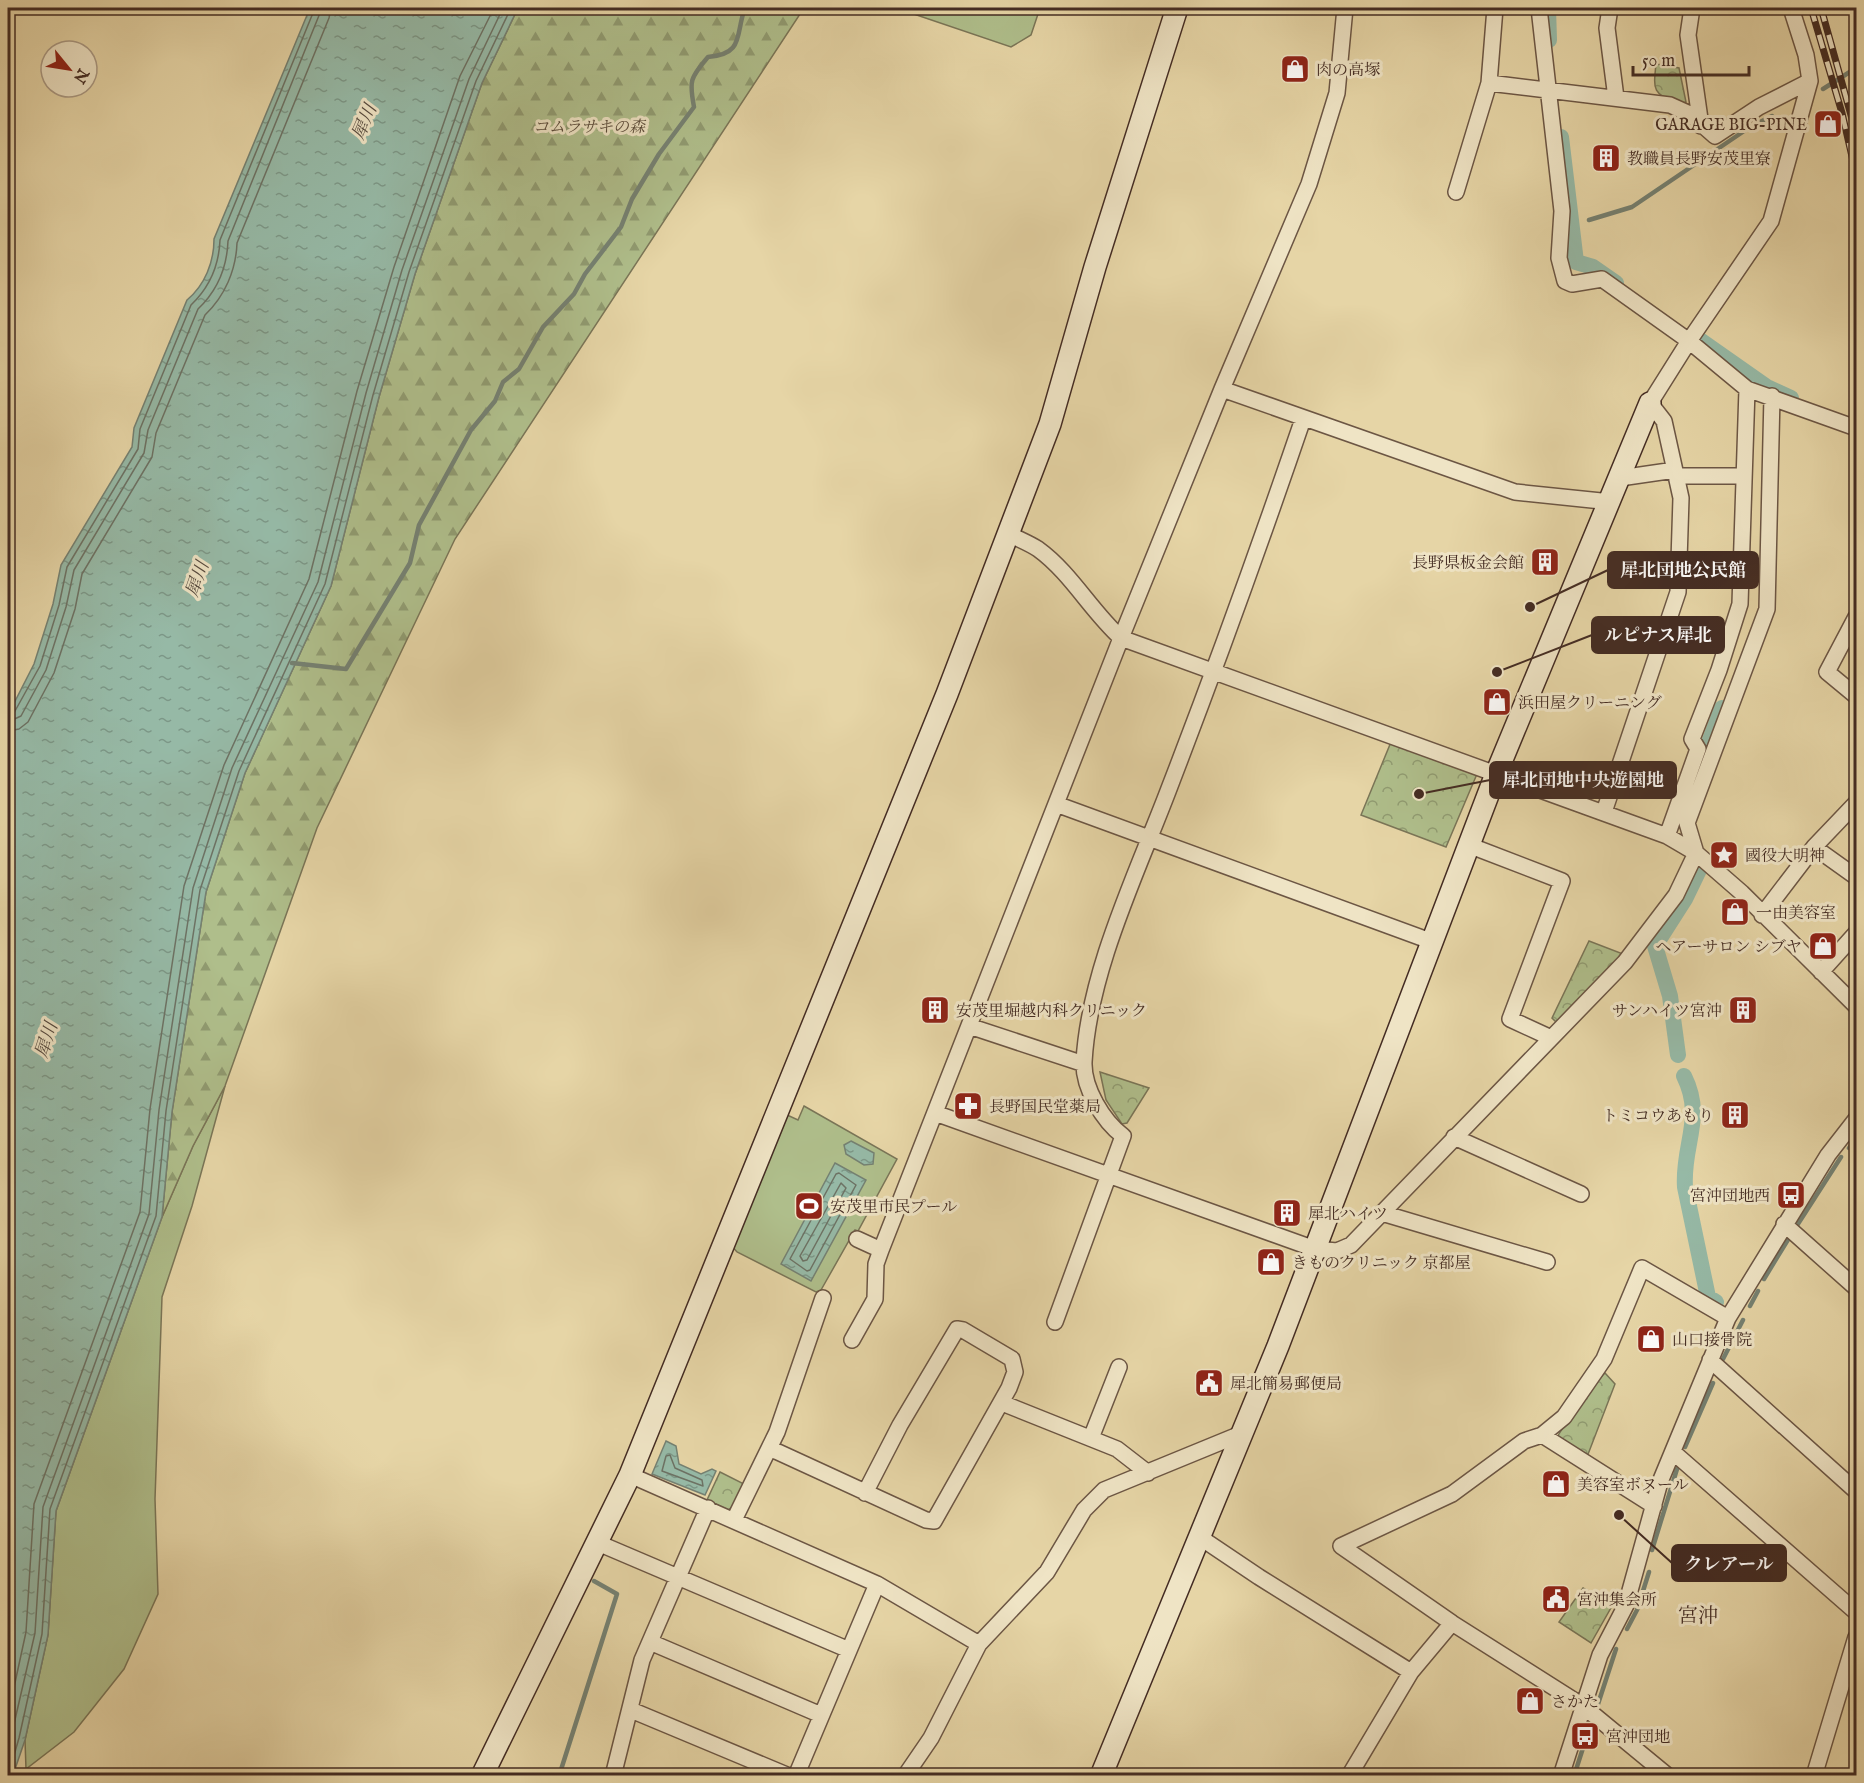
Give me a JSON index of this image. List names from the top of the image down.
{
  "districts": ["宮沖"],
  "water": ["犀川"],
  "parks": ["コムラサキの森"],
  "places": {
    "shop": [
      "肉の高塚",
      "GARAGE BIG-PINE",
      "浜田屋クリーニング",
      "一由美容室",
      "ヘアーサロン シブヤ",
      "きものクリニック 京都屋",
      "山口接骨院",
      "美容室ボヌール",
      "さかた"
    ],
    "building": [
      "教職員長野安茂里寮",
      "長野県板金会館",
      "安茂里堀越内科クリニック",
      "サンハイツ宮沖",
      "トミコウあもり",
      "犀北ハイツ"
    ],
    "other": [
      "犀北団地公民館",
      "ルピナス犀北",
      "犀北団地中央遊園地",
      "クレアール"
    ],
    "place": ["國役大明神"],
    "pharmacy": ["長野国民堂薬局"],
    "bus stop": ["宮沖団地西", "宮沖団地"],
    "sports": ["安茂里市民プール"],
    "public building": ["犀北簡易郵便局", "宮沖集会所"]
  },
  "scale_bar": "50 m",
  "north": "bottom right"
}
